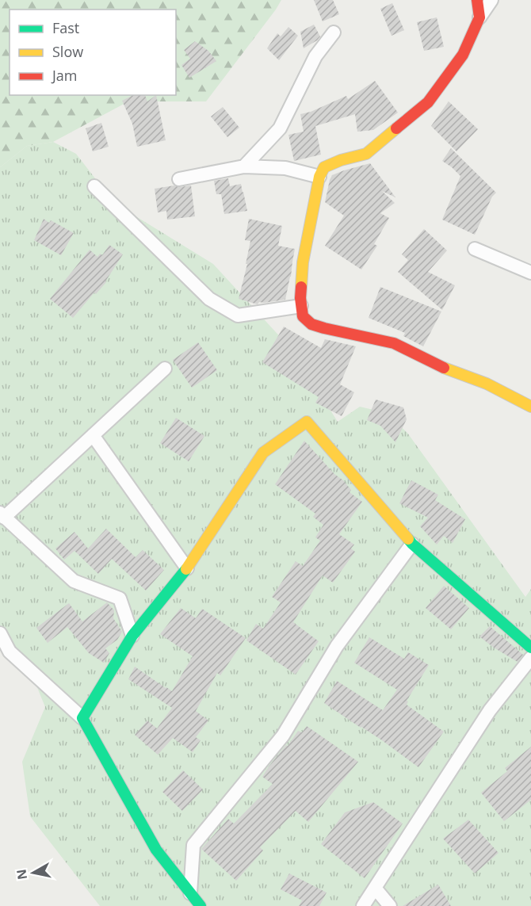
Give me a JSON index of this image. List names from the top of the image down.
{
  "legend": ["Fast", "Slow", "Jam"],
  "north": "left"
}
